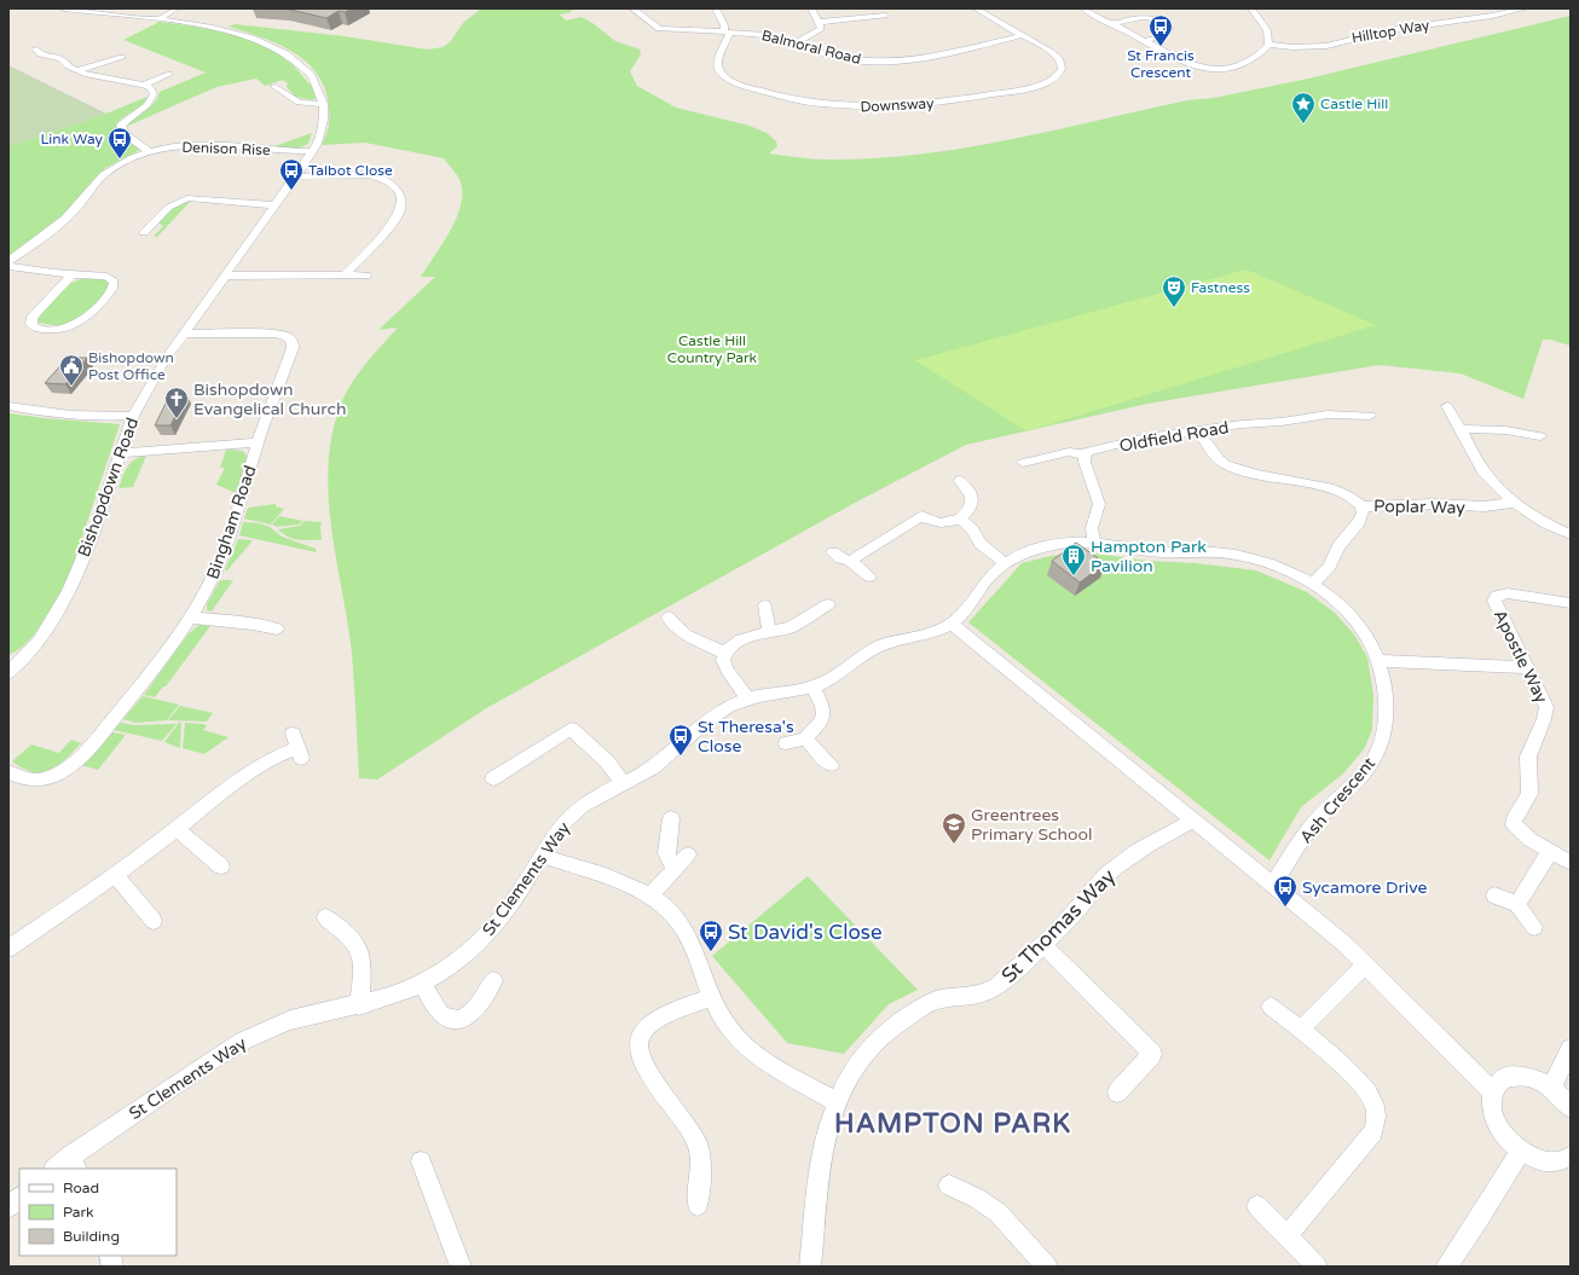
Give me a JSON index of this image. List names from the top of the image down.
{
  "streets": {
    "street": [
      "Hilltop Way",
      "Balmoral Road",
      "Downsway",
      "Denison Rise",
      "Oldfield Road",
      "Bishopdown Road",
      "Poplar Way",
      "Bingham Road",
      "Apostle Way",
      "Ash Crescent",
      "St Clements Way",
      "St Thomas Way"
    ]
  },
  "crossings": [
    ["Balmoral Road", "Downsway"],
    ["Denison Rise", "Bishopdown Road"],
    ["Bishopdown Road", "Bingham Road"],
    ["Poplar Way", "Ash Crescent"],
    ["Ash Crescent", "St Clements Way"]
  ],
  "districts": ["HAMPTON PARK"],
  "parks": ["Castle Hill Country Park"],
  "places": {
    "bus stop": [
      "St Francis Crescent",
      "Link Way",
      "Talbot Close",
      "St Theresa's Close",
      "Sycamore Drive",
      "St David's Close"
    ],
    "place": ["Castle Hill"],
    "theatre": ["Fastness"],
    "public building": ["Bishopdown Post Office"],
    "church": ["Bishopdown Evangelical Church"],
    "building": ["Hampton Park Pavilion"],
    "school or university": ["Greentrees Primary School"]
  },
  "legend": ["Road", "Park", "Building"]
}
